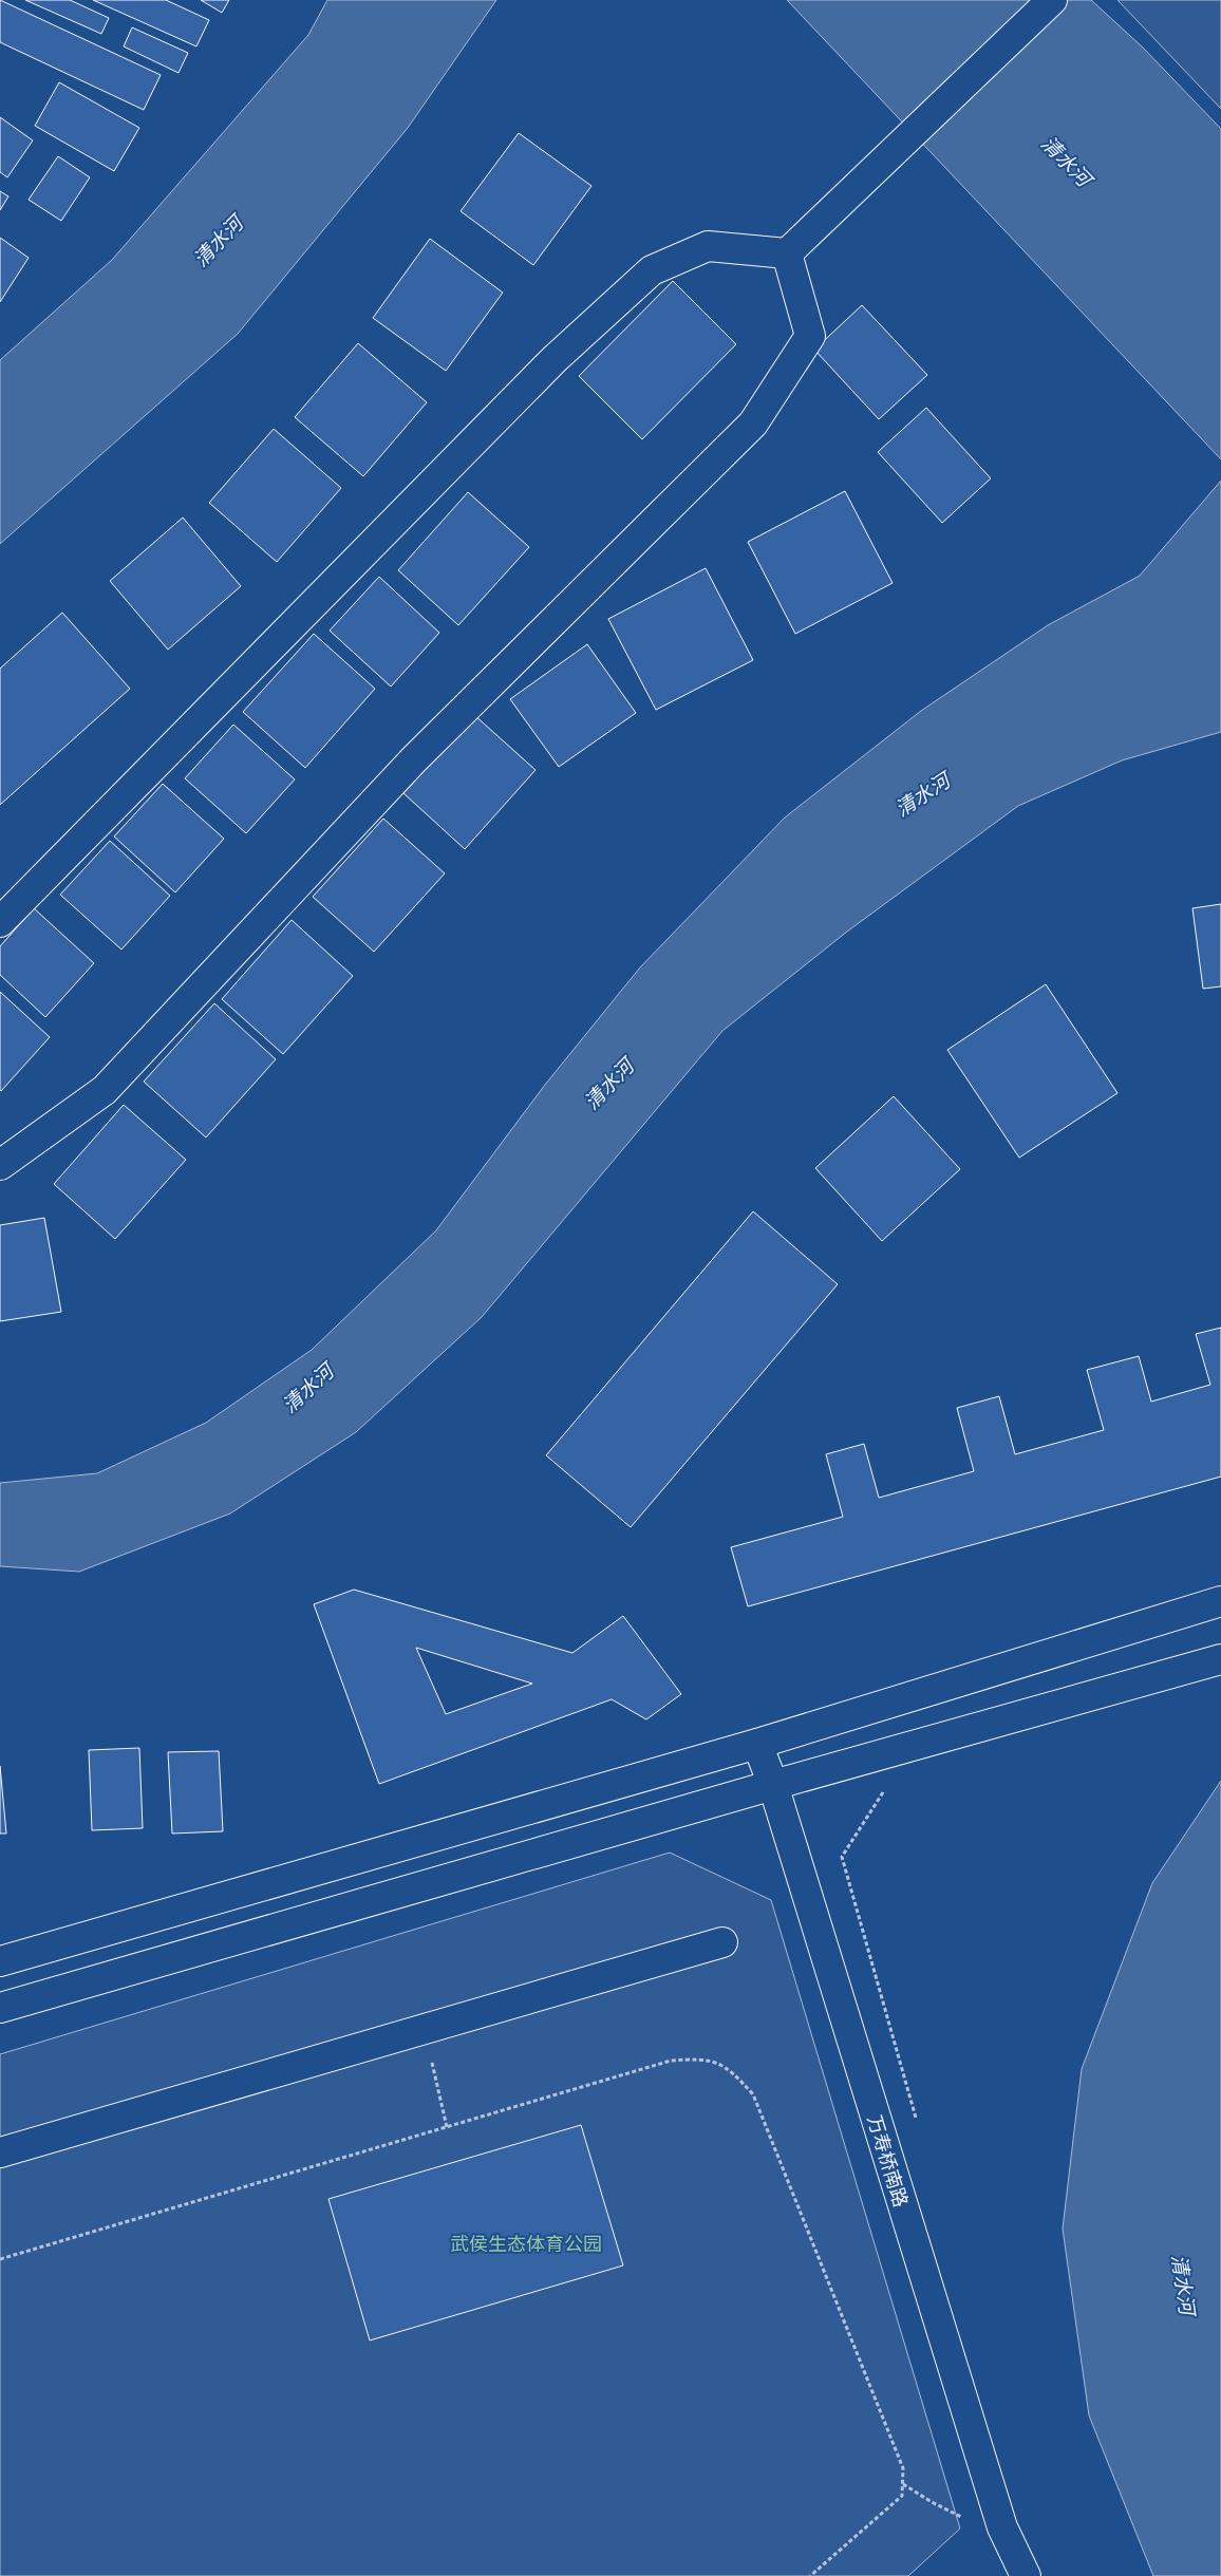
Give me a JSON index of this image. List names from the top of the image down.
{
  "streets": {
    "street": ["万寿桥南路"]
  },
  "water": ["清水河"],
  "parks": ["武侯生态体育公园"]
}
